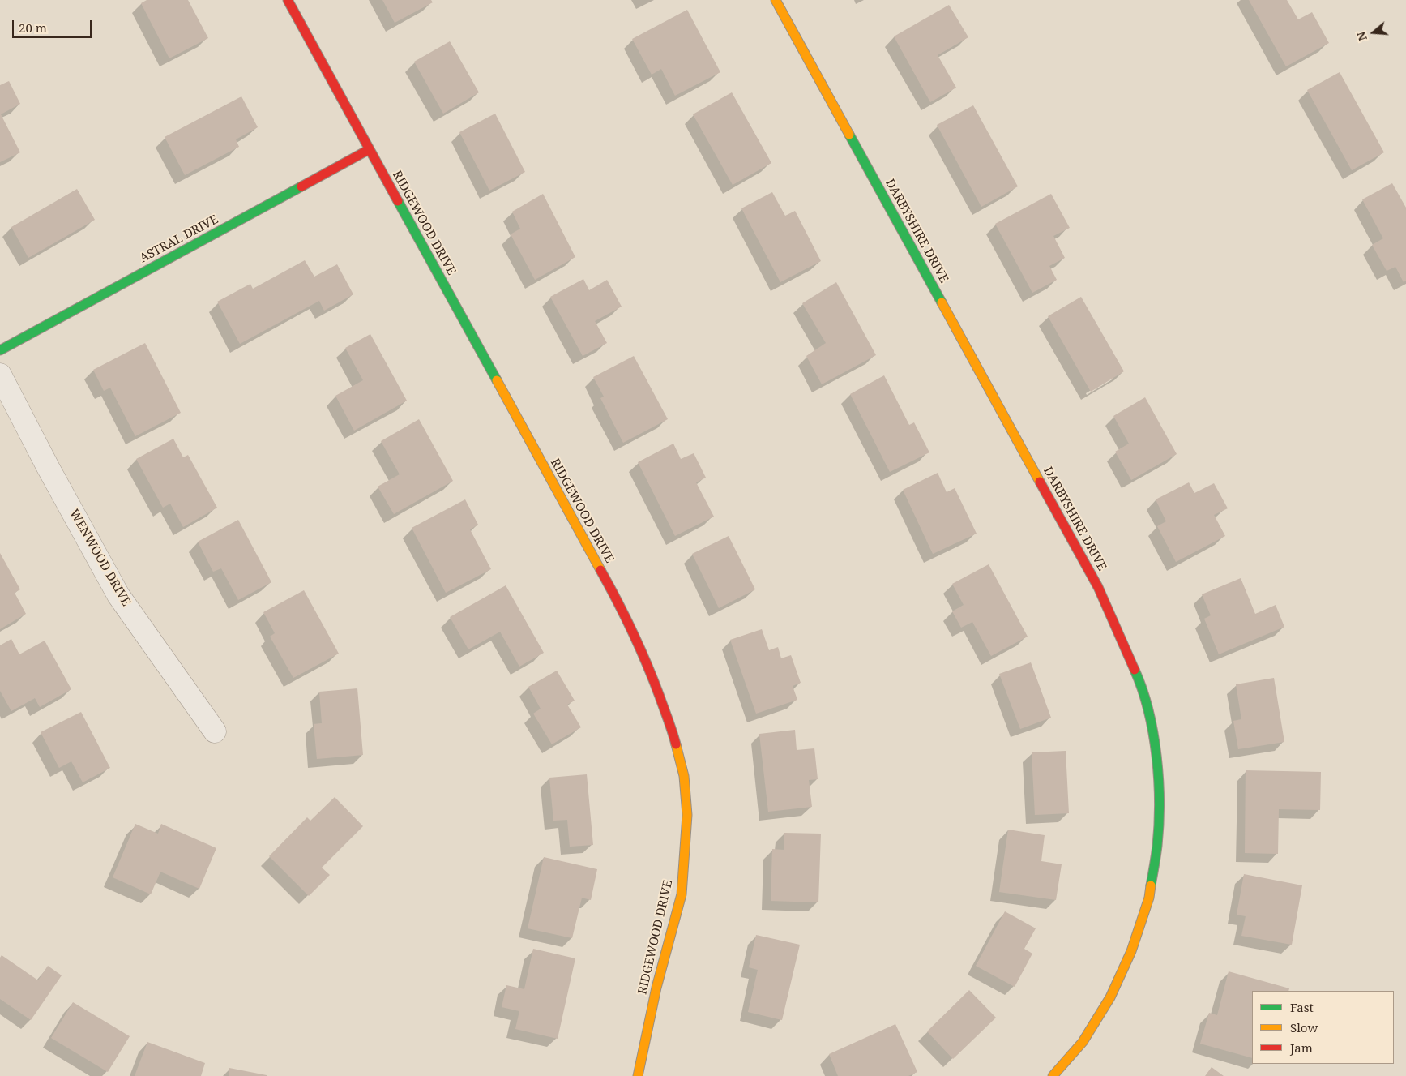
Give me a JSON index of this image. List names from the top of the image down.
{
  "streets": {
    "street": [
      "RIDGEWOOD DRIVE",
      "DARBYSHIRE DRIVE",
      "ASTRAL DRIVE",
      "WENWOOD DRIVE"
    ]
  },
  "crossings": [
    ["RIDGEWOOD DRIVE", "ASTRAL DRIVE"]
  ],
  "legend": ["Fast", "Slow", "Jam"],
  "scale_bar": "20 m",
  "north": "left"
}
